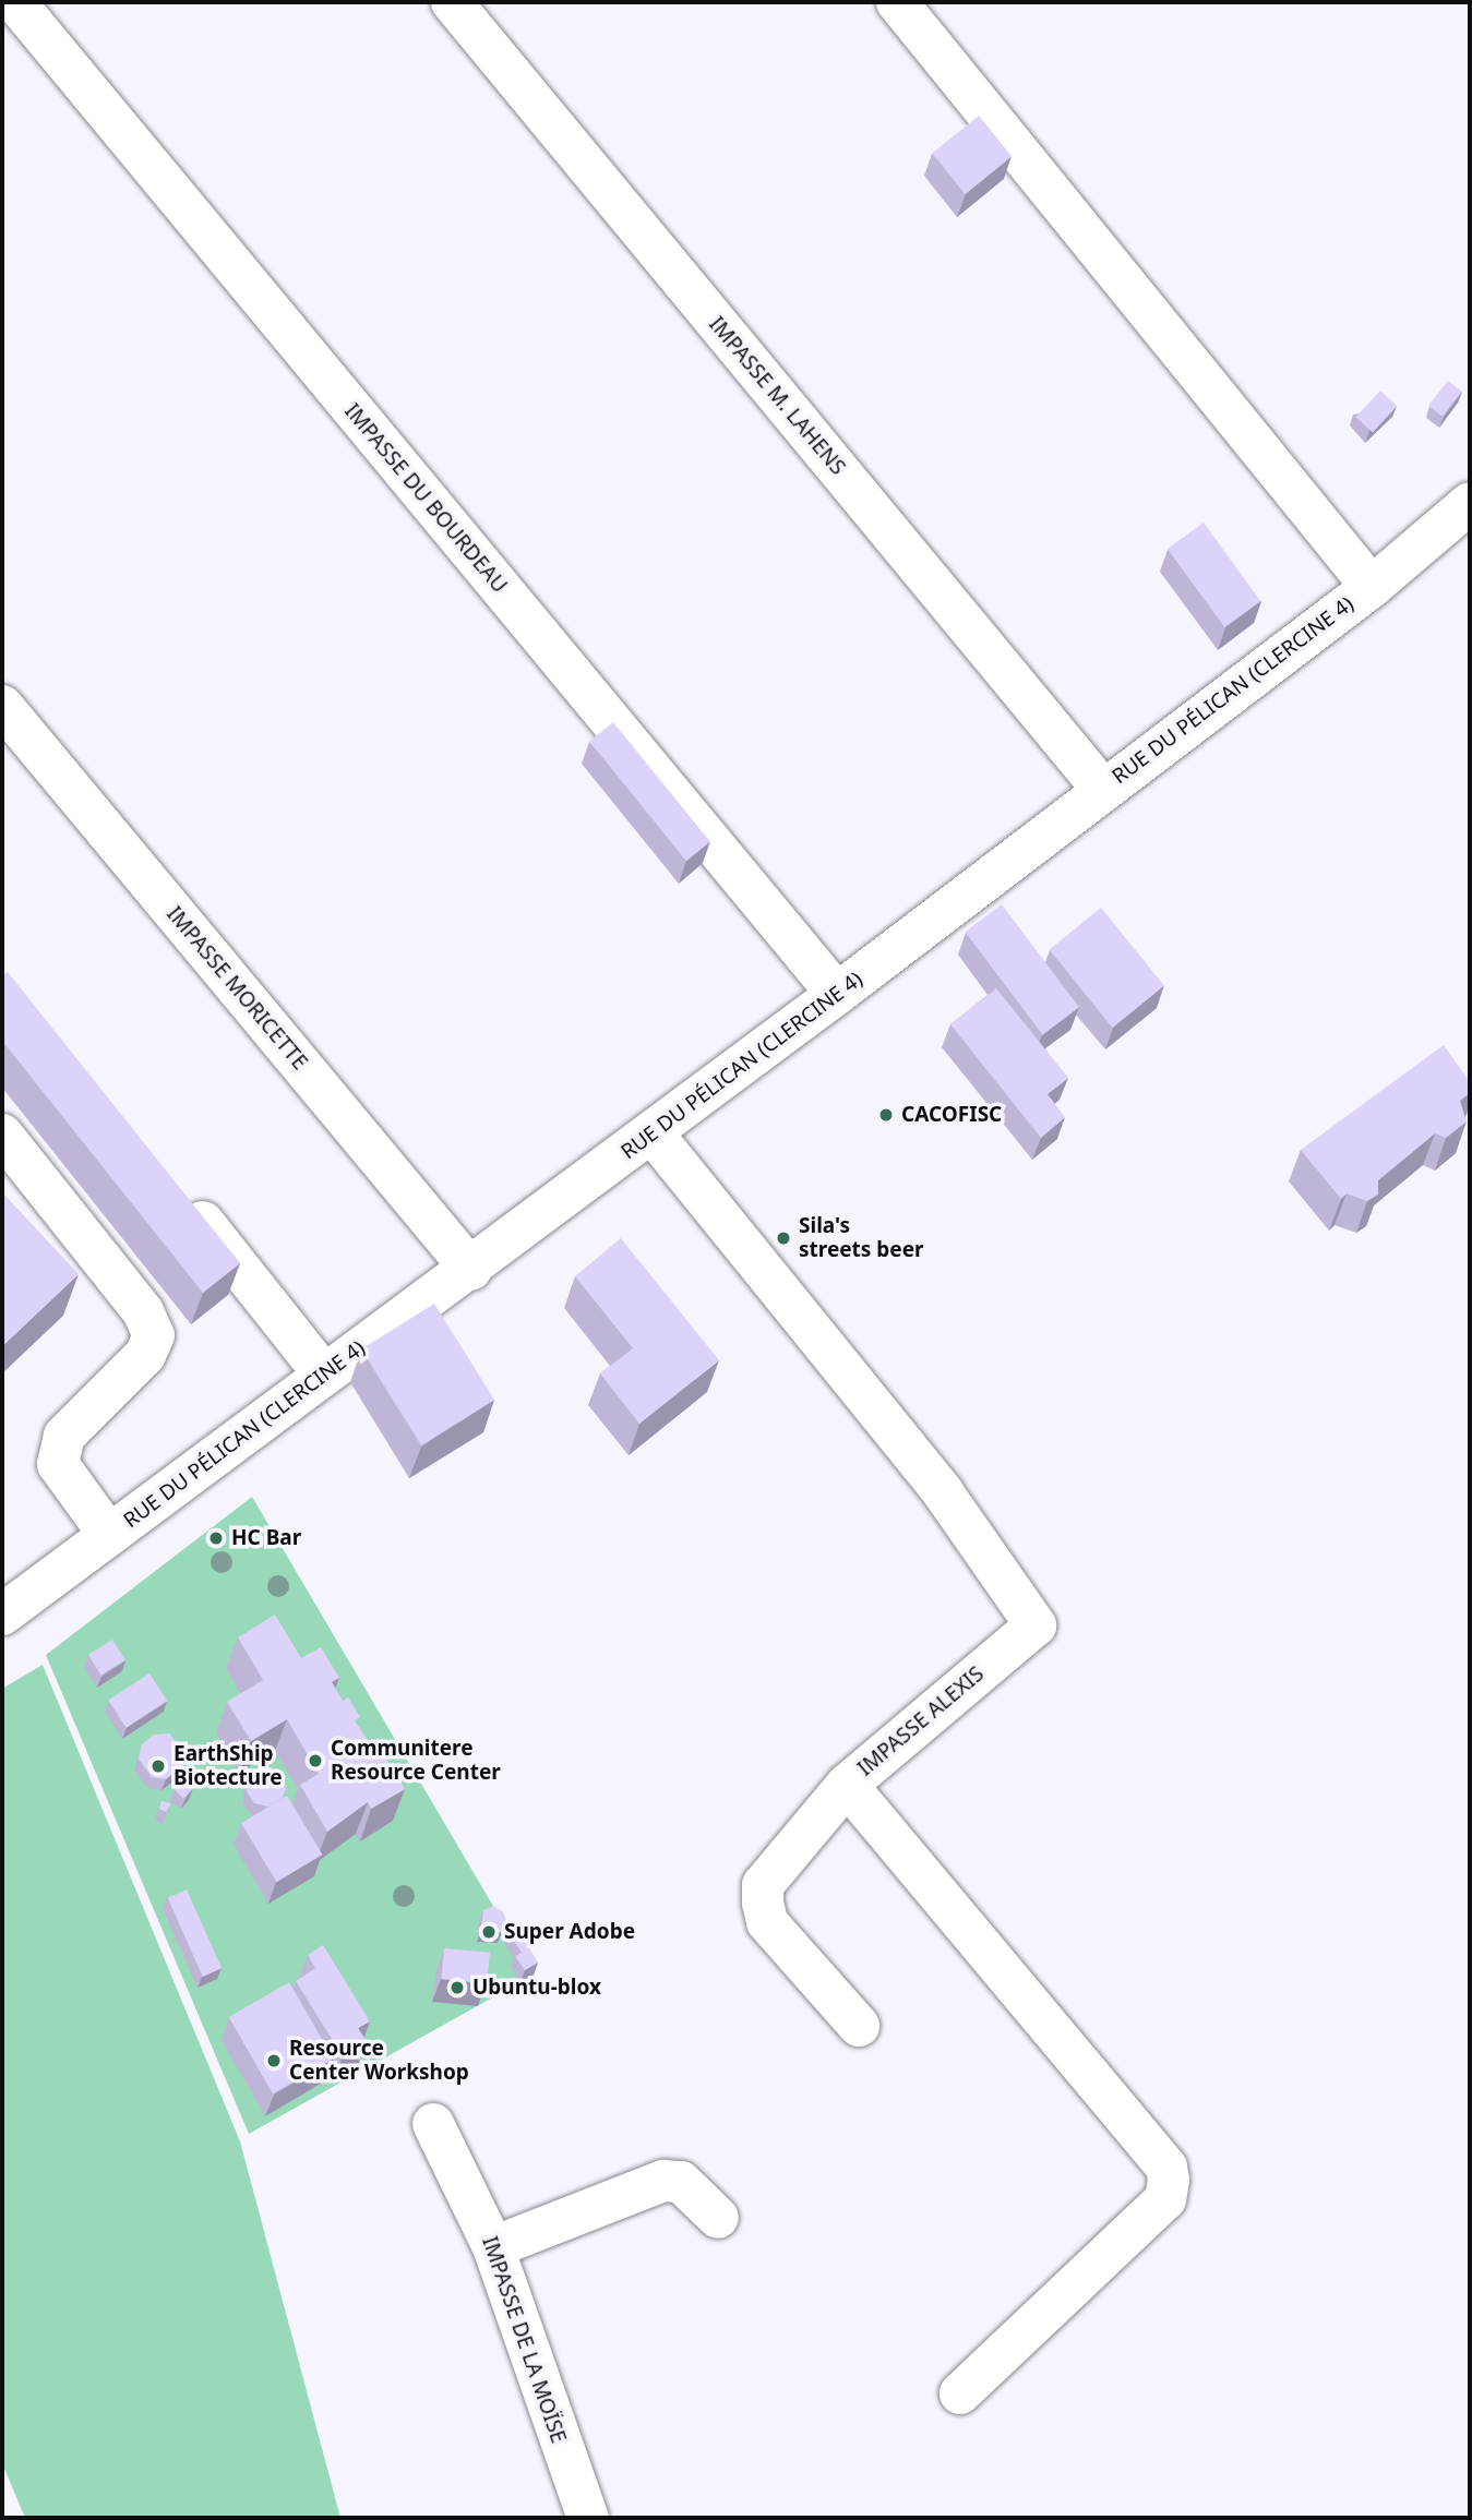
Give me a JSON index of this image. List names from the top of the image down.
{
  "streets": {
    "street": [
      "IMPASSE M. LAHENS",
      "IMPASSE DU BOURDEAU",
      "RUE DU PÉLICAN (CLERCINE 4)",
      "IMPASSE MORICETTE",
      "IMPASSE ALEXIS",
      "IMPASSE DE LA MOÏSE"
    ]
  },
  "crossings": [
    ["IMPASSE M. LAHENS", "RUE DU PÉLICAN (CLERCINE 4)"],
    ["IMPASSE DU BOURDEAU", "RUE DU PÉLICAN (CLERCINE 4)"],
    ["RUE DU PÉLICAN (CLERCINE 4)", "IMPASSE MORICETTE"],
    ["RUE DU PÉLICAN (CLERCINE 4)", "IMPASSE ALEXIS"]
  ],
  "places": [
    "CACOFISC",
    "Sila's streets beer",
    "HC Bar",
    "Communitere Resource Center",
    "EarthShip Biotecture",
    "Super Adobe",
    "Ubuntu-blox",
    "Resource Center Workshop"
  ]
}
